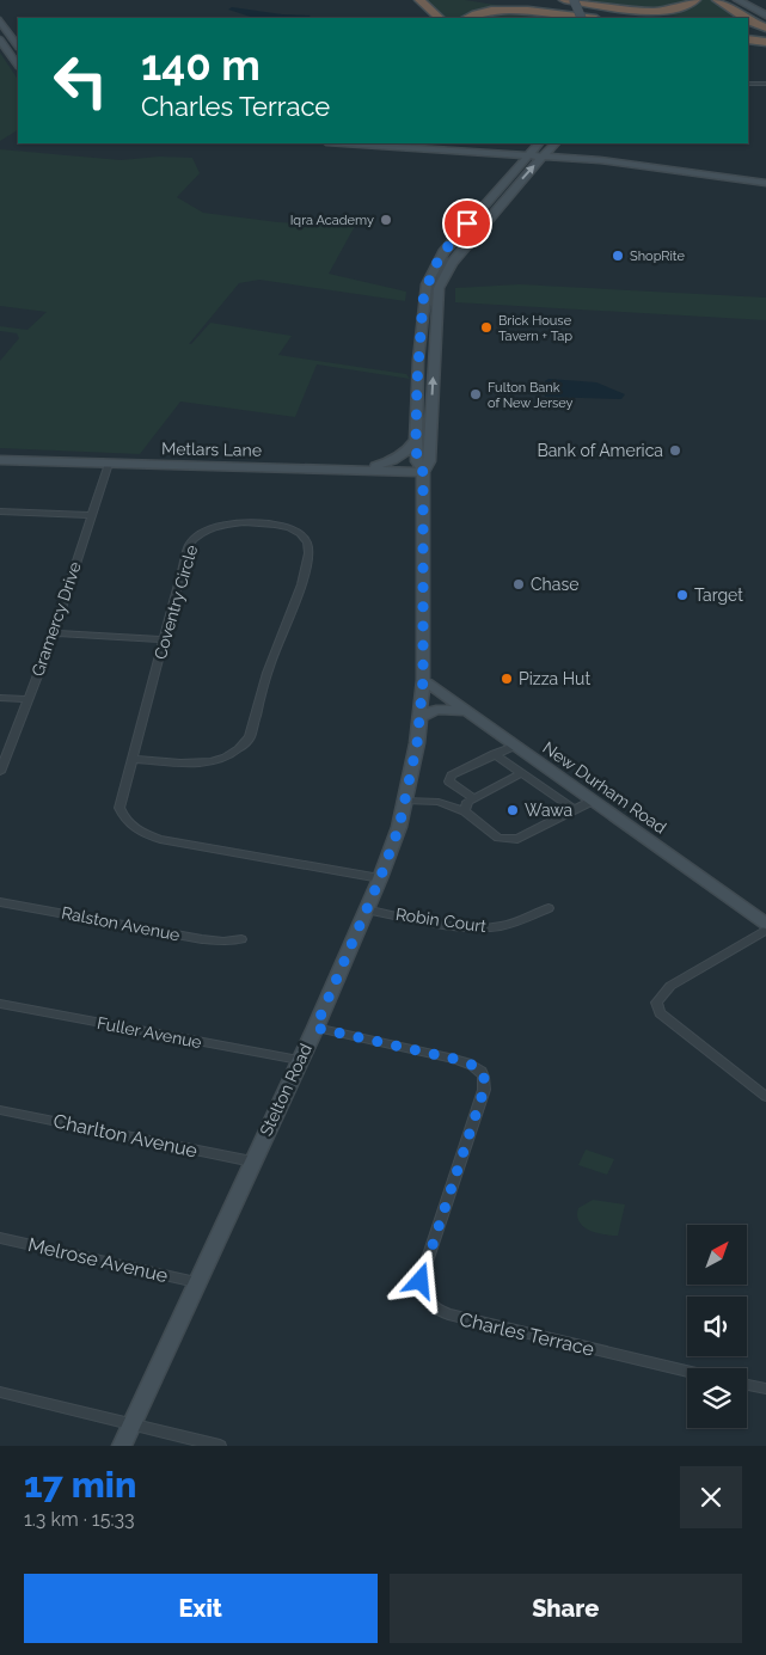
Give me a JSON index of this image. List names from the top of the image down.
{
  "streets": {
    "main road": ["Metlars Lane", "New Durham Road", "Stelton Road"],
    "street": [
      "Coventry Circle",
      "Gramercy Drive",
      "Robin Court",
      "Ralston Avenue",
      "Fuller Avenue",
      "Charlton Avenue",
      "Melrose Avenue",
      "Charles Terrace"
    ]
  },
  "crossings": [
    ["Metlars Lane", "Gramercy Drive"],
    ["Metlars Lane", "Stelton Road"],
    ["Coventry Circle", "Stelton Road"],
    ["New Durham Road", "Stelton Road"],
    ["Robin Court", "Stelton Road"],
    ["Fuller Avenue", "Stelton Road"],
    ["Stelton Road", "Charlton Avenue"],
    ["Stelton Road", "Melrose Avenue"],
    ["Stelton Road", "Charles Terrace"]
  ],
  "places": [
    "Iqra Academy",
    "ShopRite",
    "Brick House Tavern + Tap",
    "Fulton Bank of New Jersey",
    "Bank of America",
    "Chase",
    "Target",
    "Pizza Hut",
    "Wawa"
  ],
  "north": "top right",
  "page": {
    "turn": ["140 m", "Charles Terrace"],
    "heading": ["17 min", "1.3 km · 15:33"],
    "buttons": ["Exit", "Share"]
  }
}
